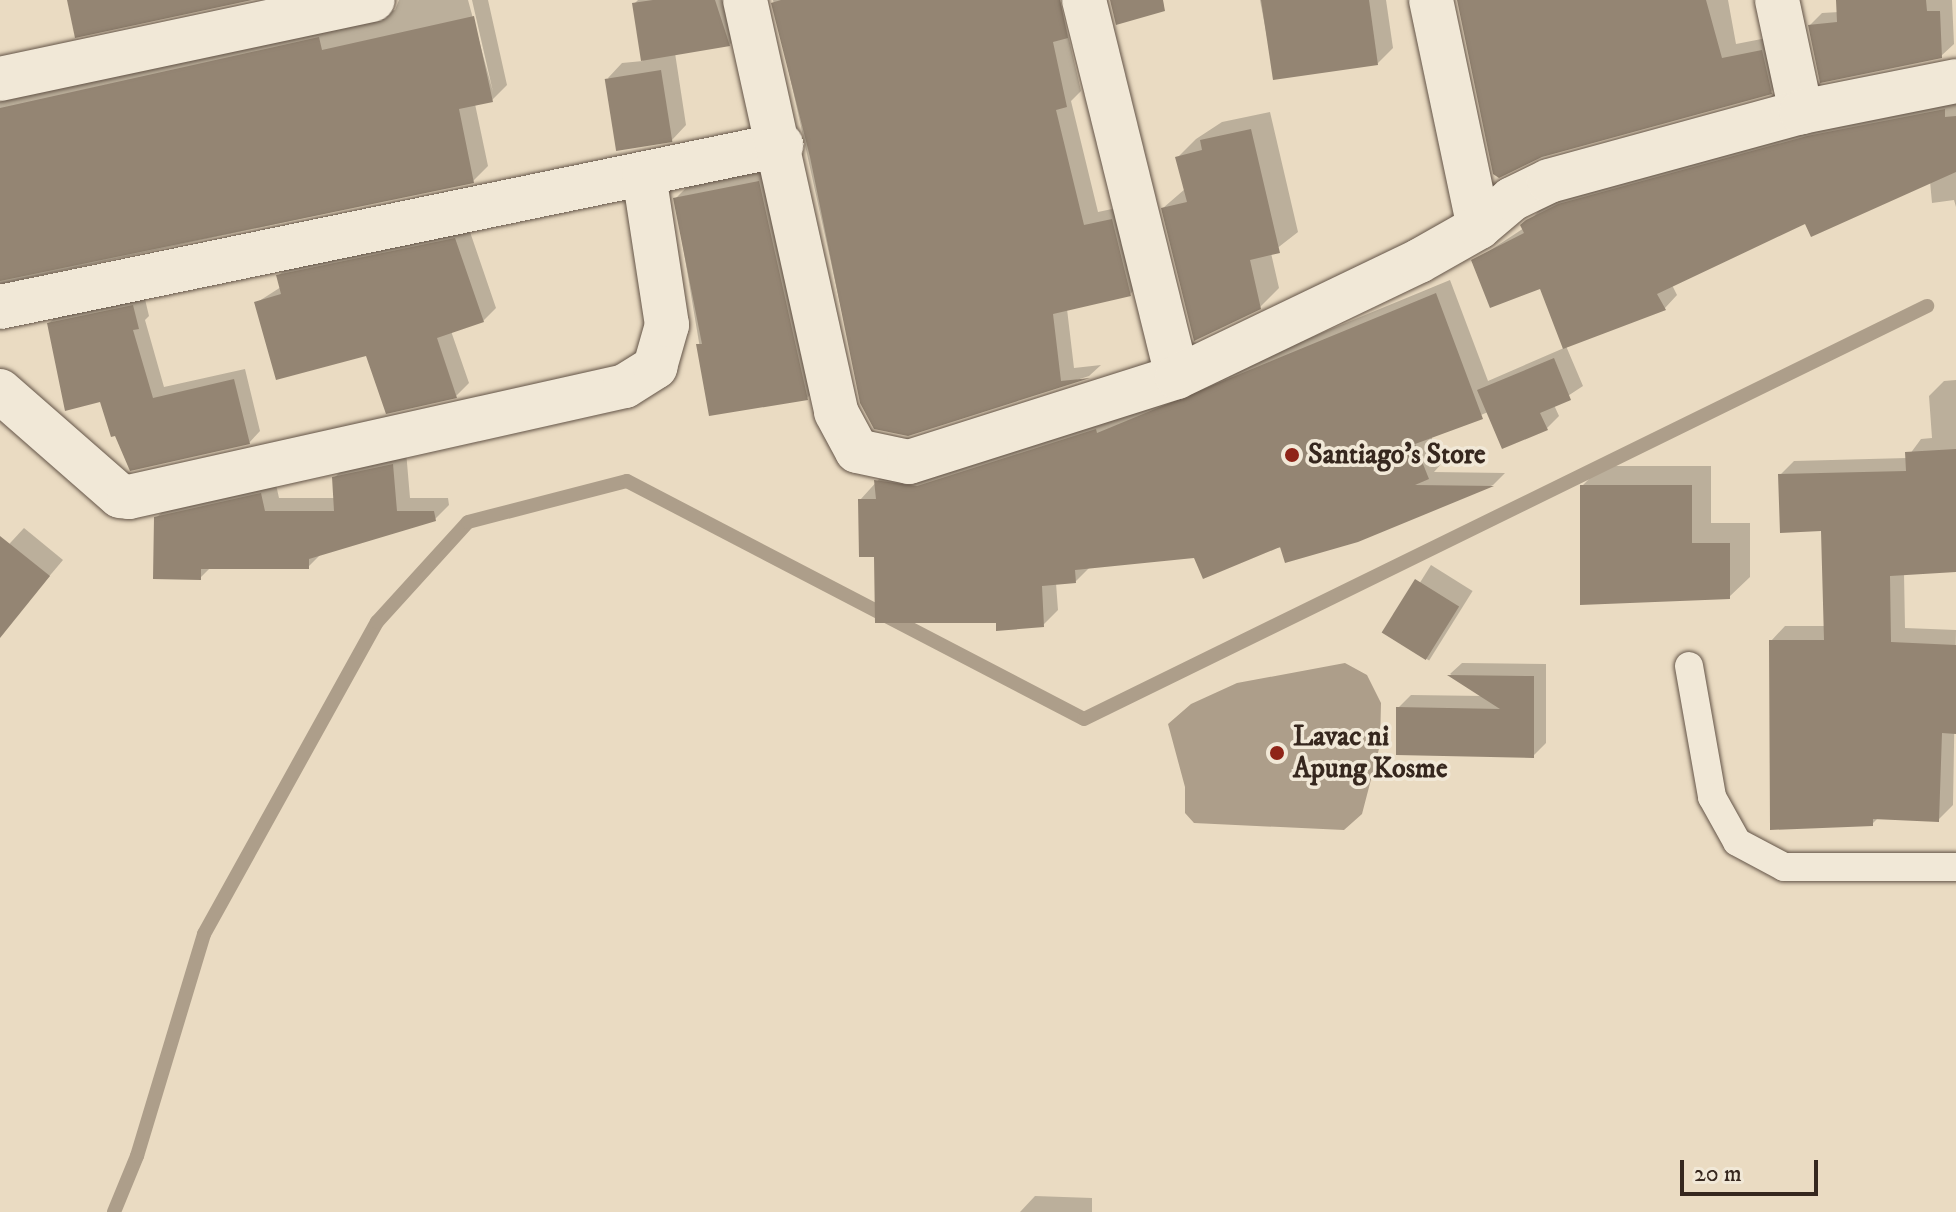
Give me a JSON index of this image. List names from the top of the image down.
{
  "places": ["Santiago's Store", "Lavac ni Apung Kosme"],
  "scale_bar": "20 m"
}
